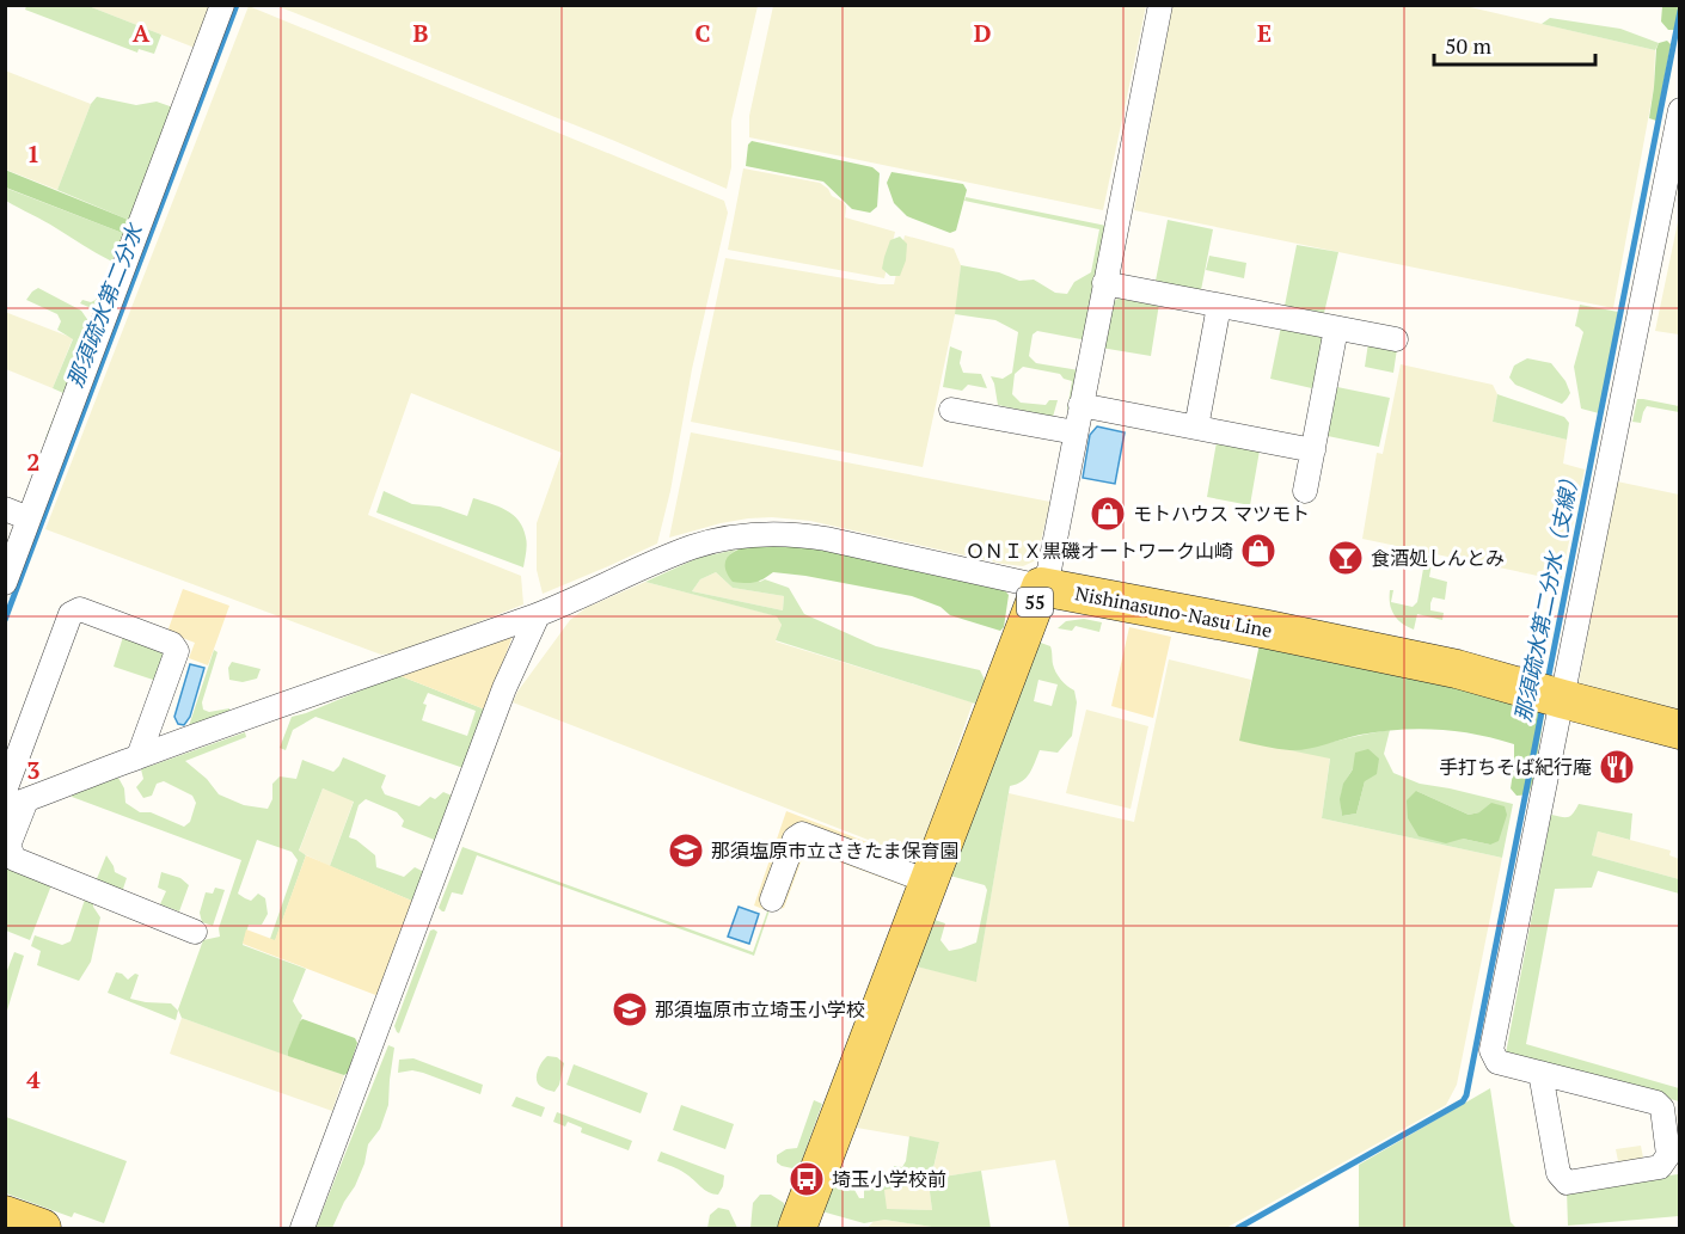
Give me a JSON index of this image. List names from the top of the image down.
{
  "streets": {
    "main road": ["55", "Nishinasuno-Nasu Line"]
  },
  "crossings": [
    ["55", "Nishinasuno-Nasu Line"]
  ],
  "water": ["那須疏水第二分水", "那須疏水第二分水（支線）"],
  "places": {
    "shop": ["モトハウス マツモト", "ＯＮＩＸ黒磯オートワーク山崎"],
    "bar": ["食酒処しんとみ"],
    "restaurant": ["手打ちそば紀行庵"],
    "school or university": ["那須塩原市立さきたま保育園", "那須塩原市立埼玉小学校"],
    "bus stop": ["埼玉小学校前"]
  },
  "scale_bar": "50 m",
  "grid": {
    "columns": [
      "A",
      "B",
      "C",
      "D",
      "E"
    ],
    "rows": [
      "1",
      "2",
      "3",
      "4"
    ]
  }
}
